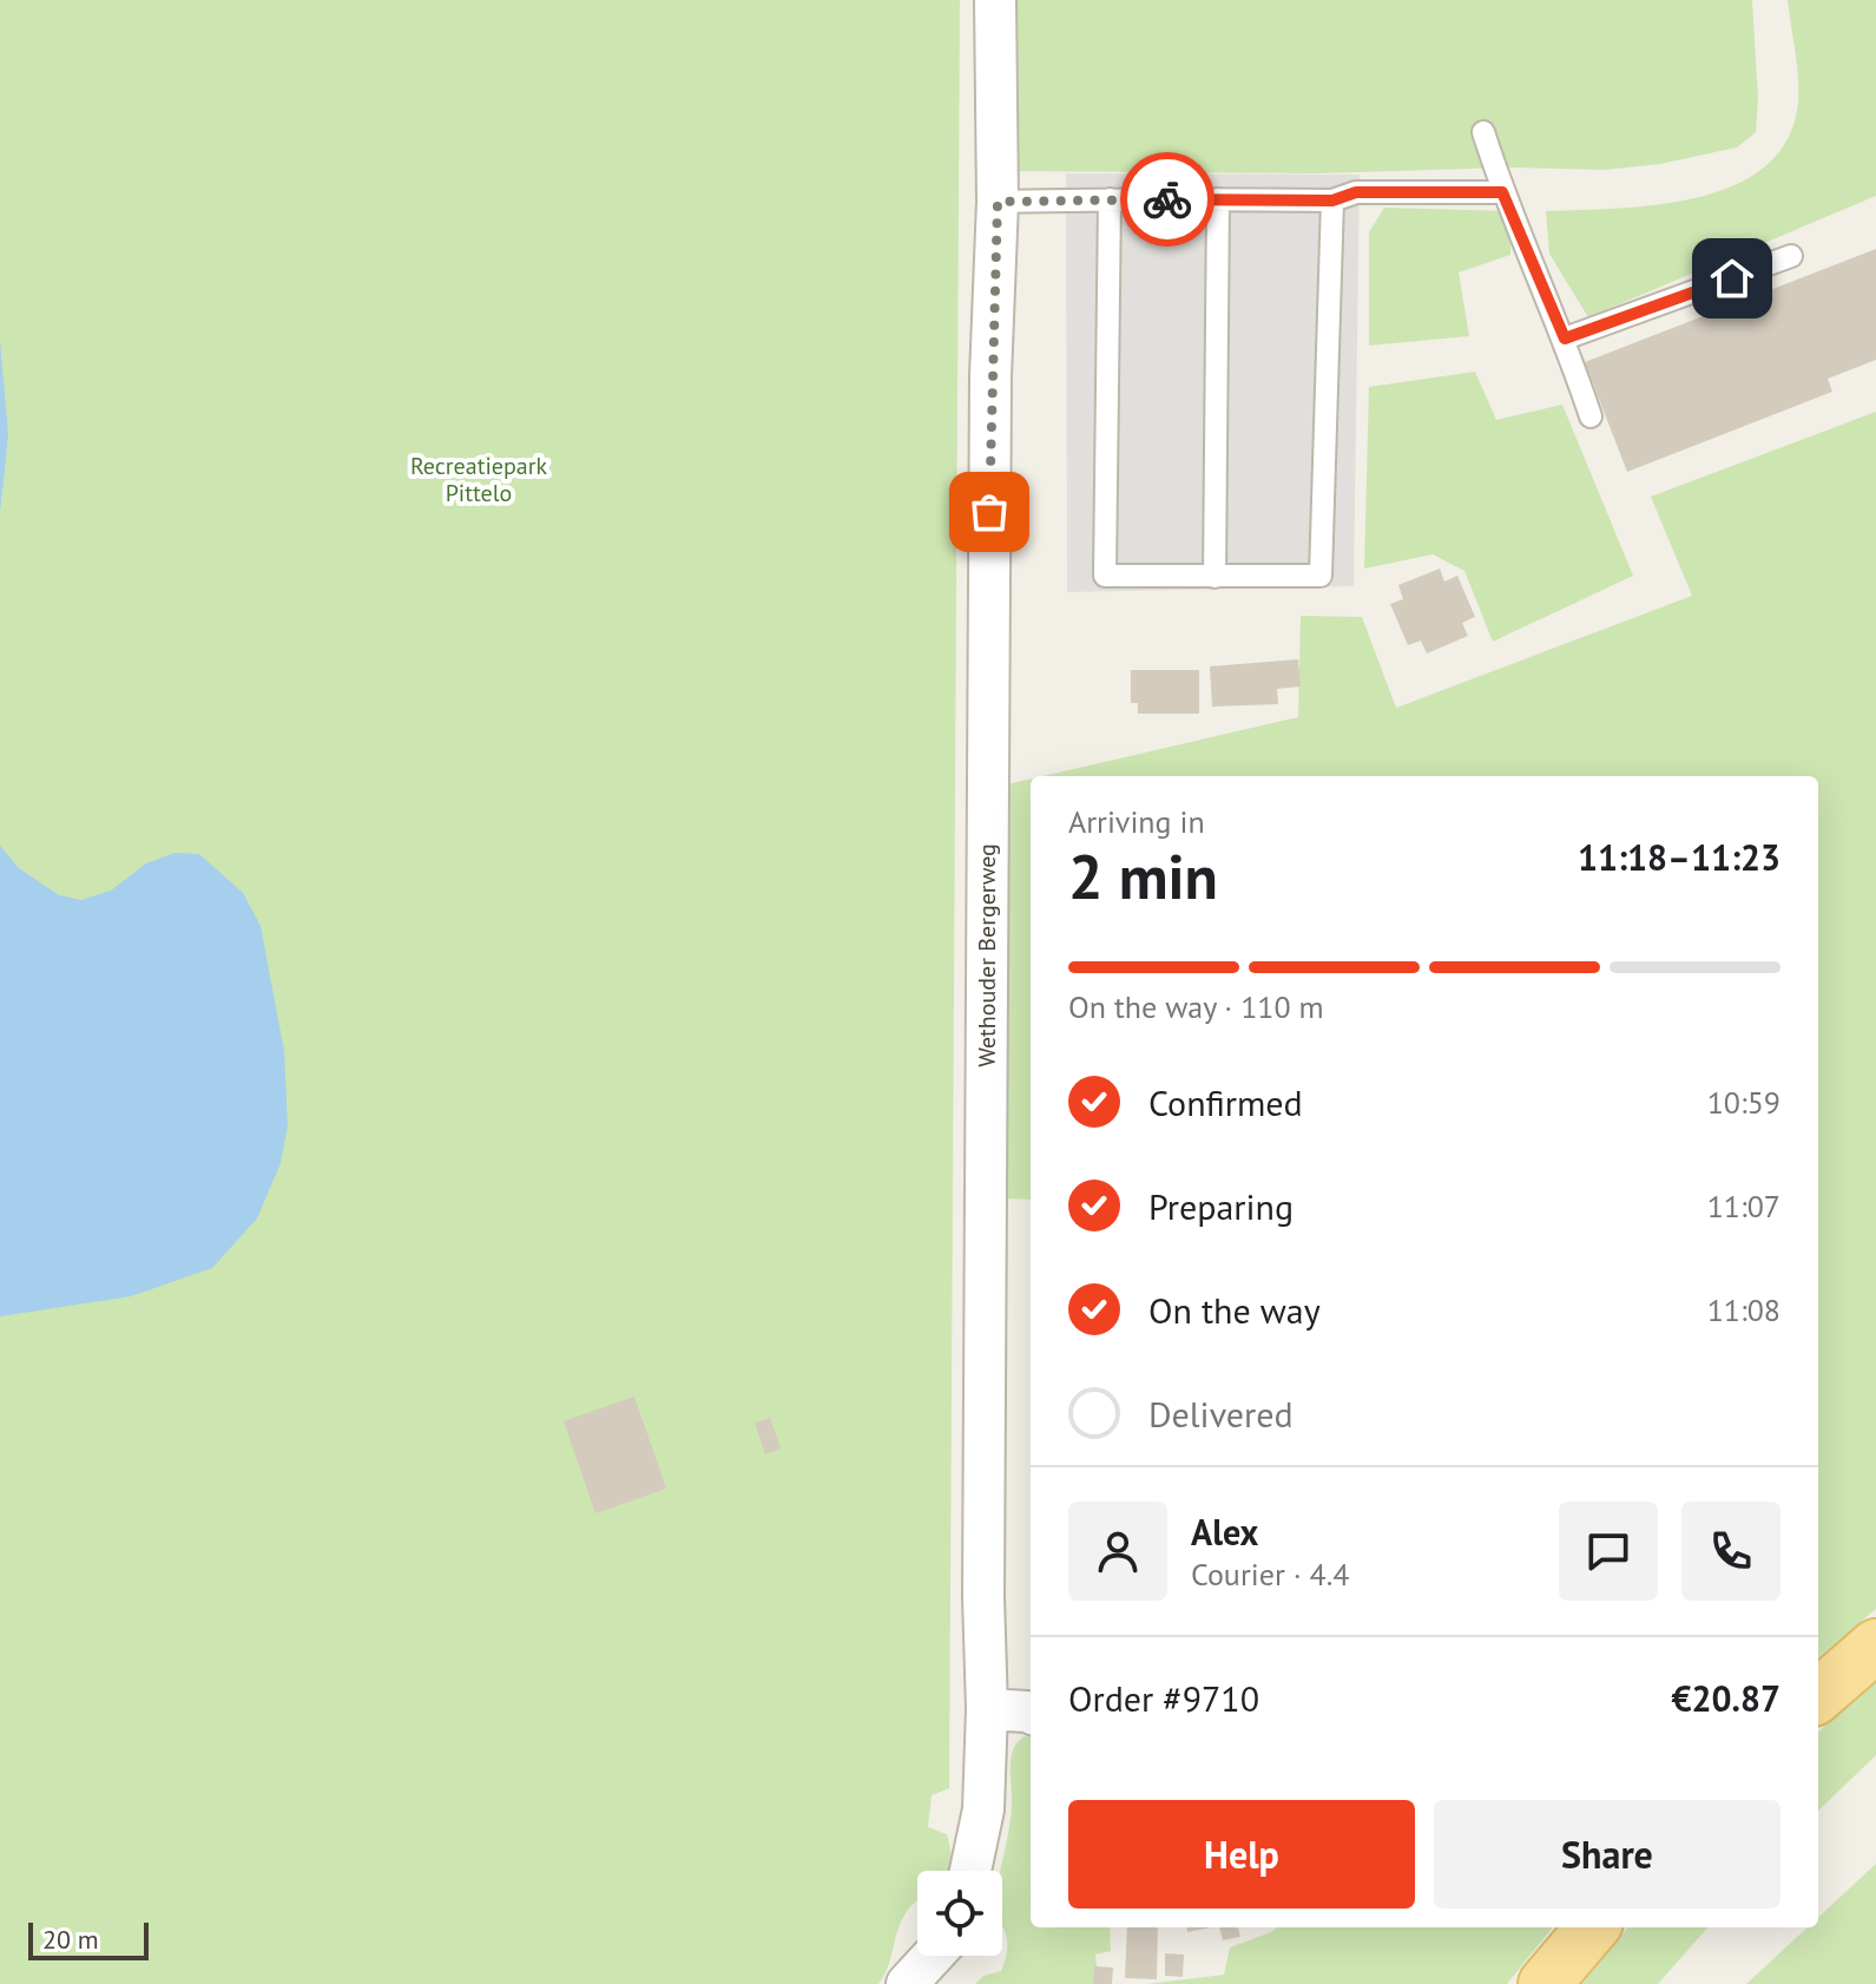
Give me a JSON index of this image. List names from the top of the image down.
{
  "streets": {
    "street": ["Wethouder Bergerweg"]
  },
  "parks": ["Recreatiepark Pittelo"],
  "scale_bar": "20 m",
  "page": {
    "heading": ["2 min", "Arriving in", "11:18–11:23"],
    "panel": [
      "Alex",
      "Courier · 4.4",
      "Order #9710",
      "€20.87"
    ],
    "bar": "On the way · 110 m",
    "list": [
      ["Confirmed", "10:59"],
      ["Preparing", "11:07"],
      ["On the way", "11:08"],
      "Delivered"
    ],
    "buttons": ["Help", "Share"],
    "scale": "20 m"
  }
}
